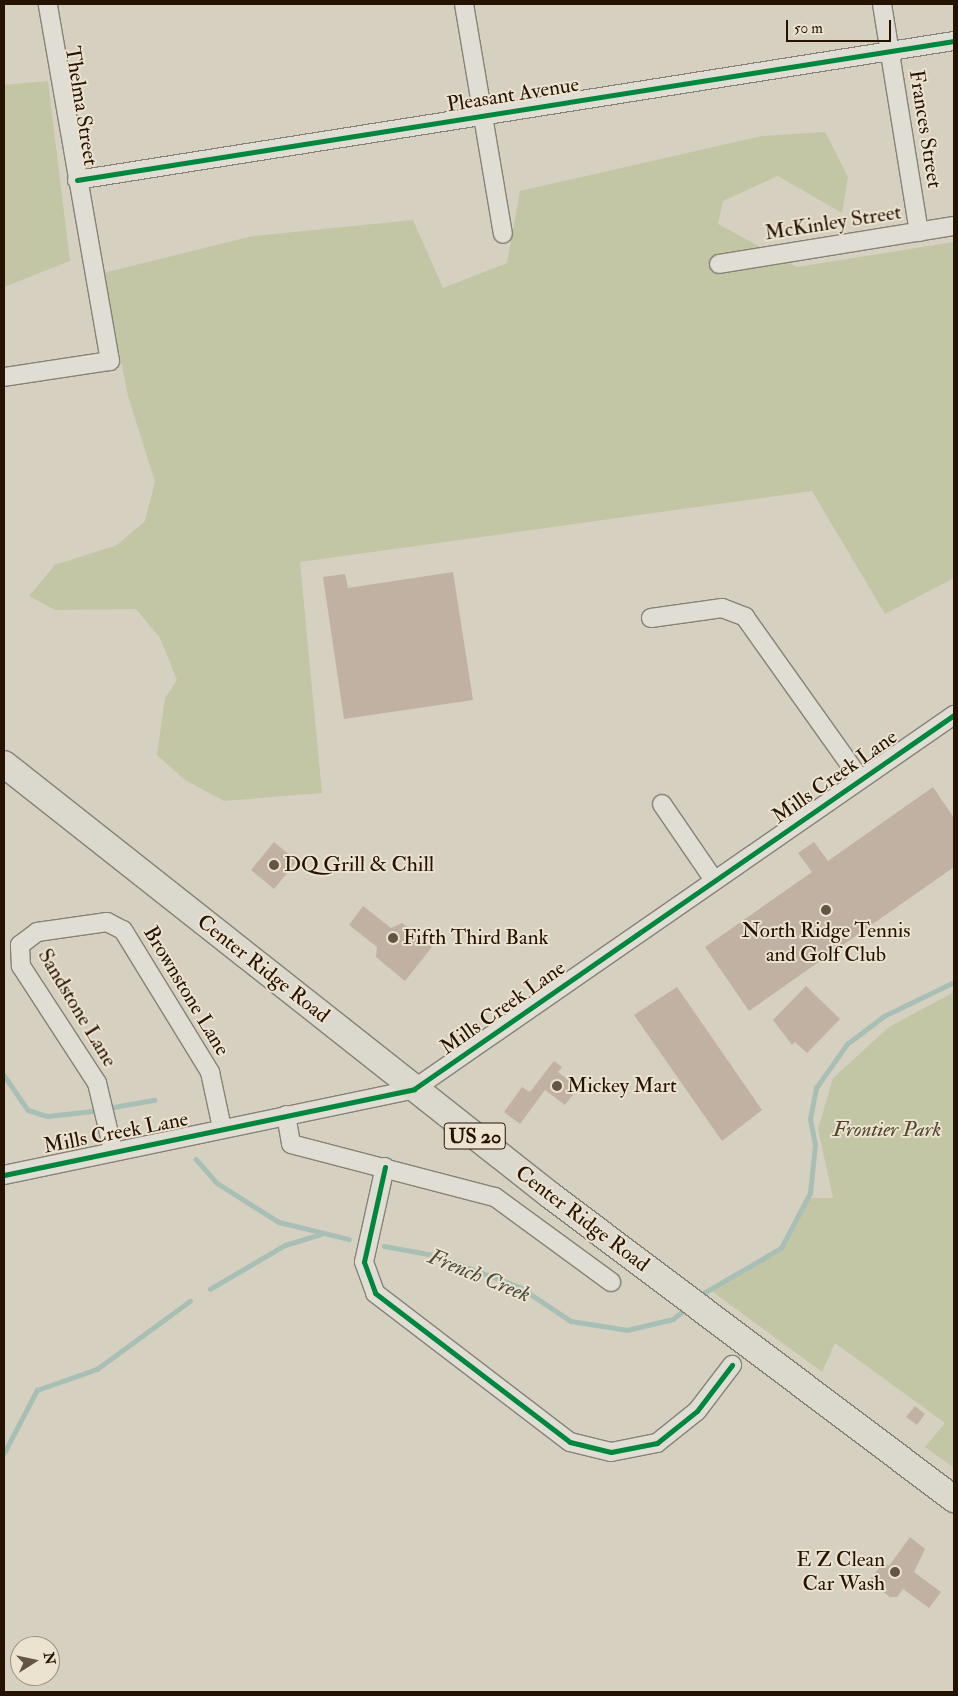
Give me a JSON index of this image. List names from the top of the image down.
{
  "streets": {
    "main road": ["Center Ridge Road", "US 20"],
    "street": [
      "Pleasant Avenue",
      "Thelma Street",
      "Frances Street",
      "McKinley Street",
      "Mills Creek Lane",
      "Brownstone Lane",
      "Sandstone Lane"
    ]
  },
  "crossings": [
    ["Pleasant Avenue", "Thelma Street"],
    ["Pleasant Avenue", "Frances Street"],
    ["Frances Street", "McKinley Street"],
    ["Mills Creek Lane", "Center Ridge Road"],
    ["Mills Creek Lane", "Brownstone Lane"],
    ["Mills Creek Lane", "Sandstone Lane"],
    ["Brownstone Lane", "Sandstone Lane"]
  ],
  "water": ["French Creek"],
  "parks": ["Frontier Park"],
  "places": [
    "DQ Grill & Chill",
    "North Ridge Tennis and Golf Club",
    "Fifth Third Bank",
    "Mickey Mart",
    "E Z Clean Car Wash"
  ],
  "scale_bar": "50 m",
  "north": "right"
}
